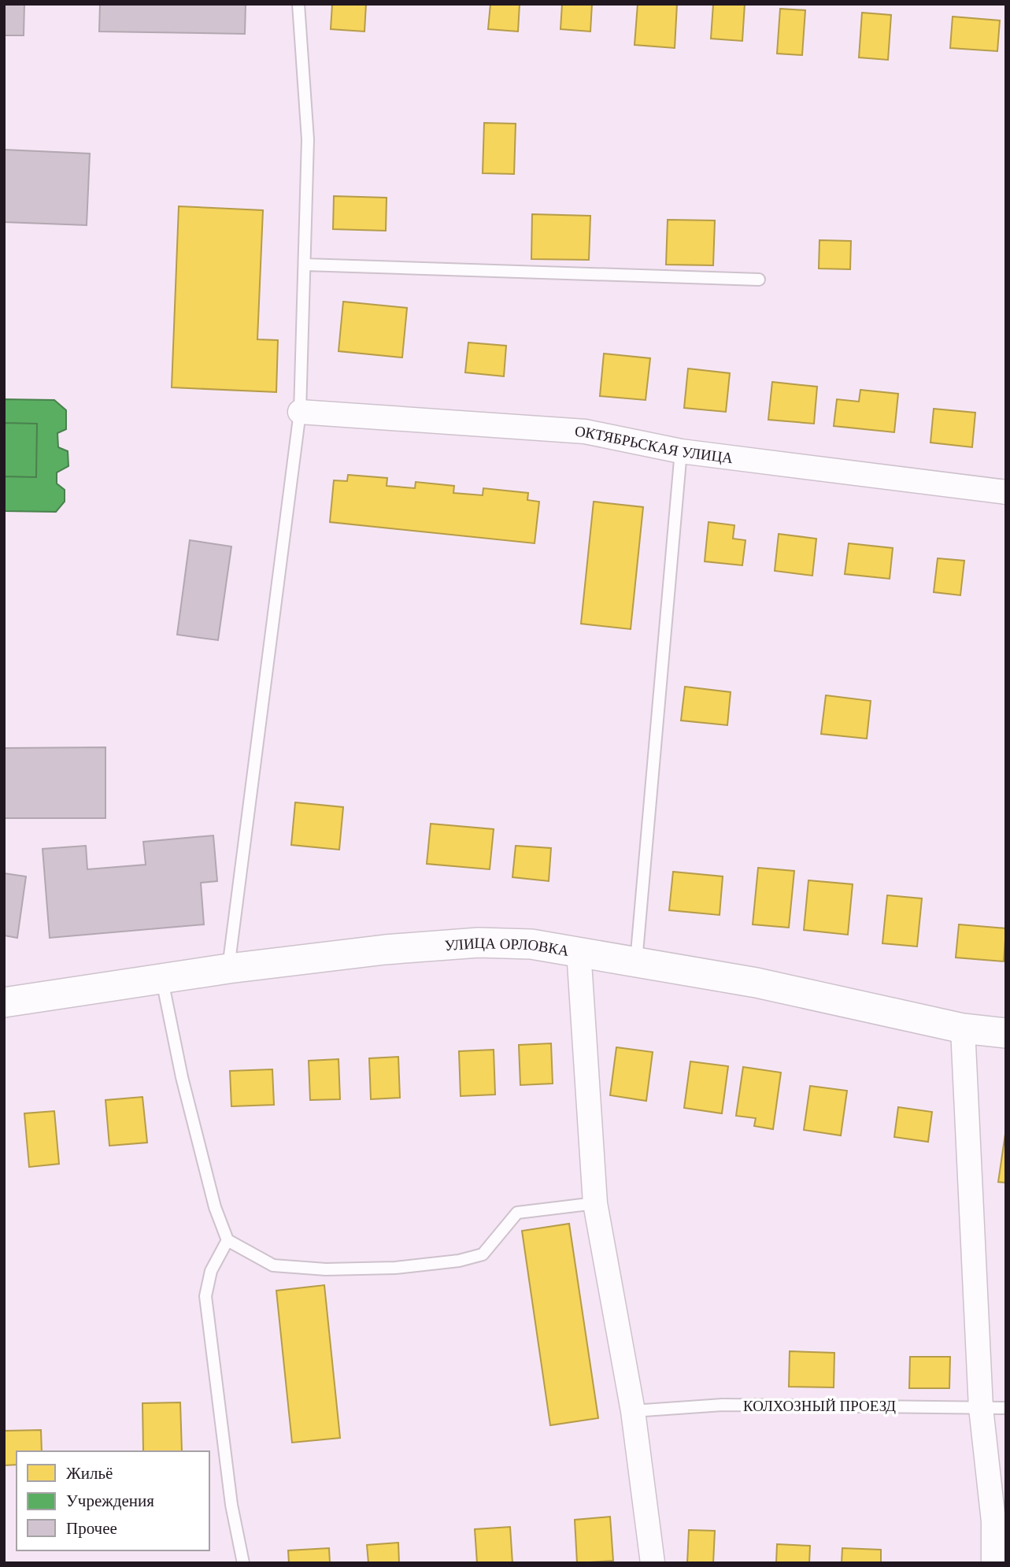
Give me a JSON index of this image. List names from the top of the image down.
{
  "streets": {
    "street": ["ОКТЯБРЬСКАЯ УЛИЦА", "УЛИЦА ОРЛОВКА"],
    "lane": ["КОЛХОЗНЫЙ ПРОЕЗД"]
  },
  "legend": ["Жильё", "Учреждения", "Прочее"]
}
